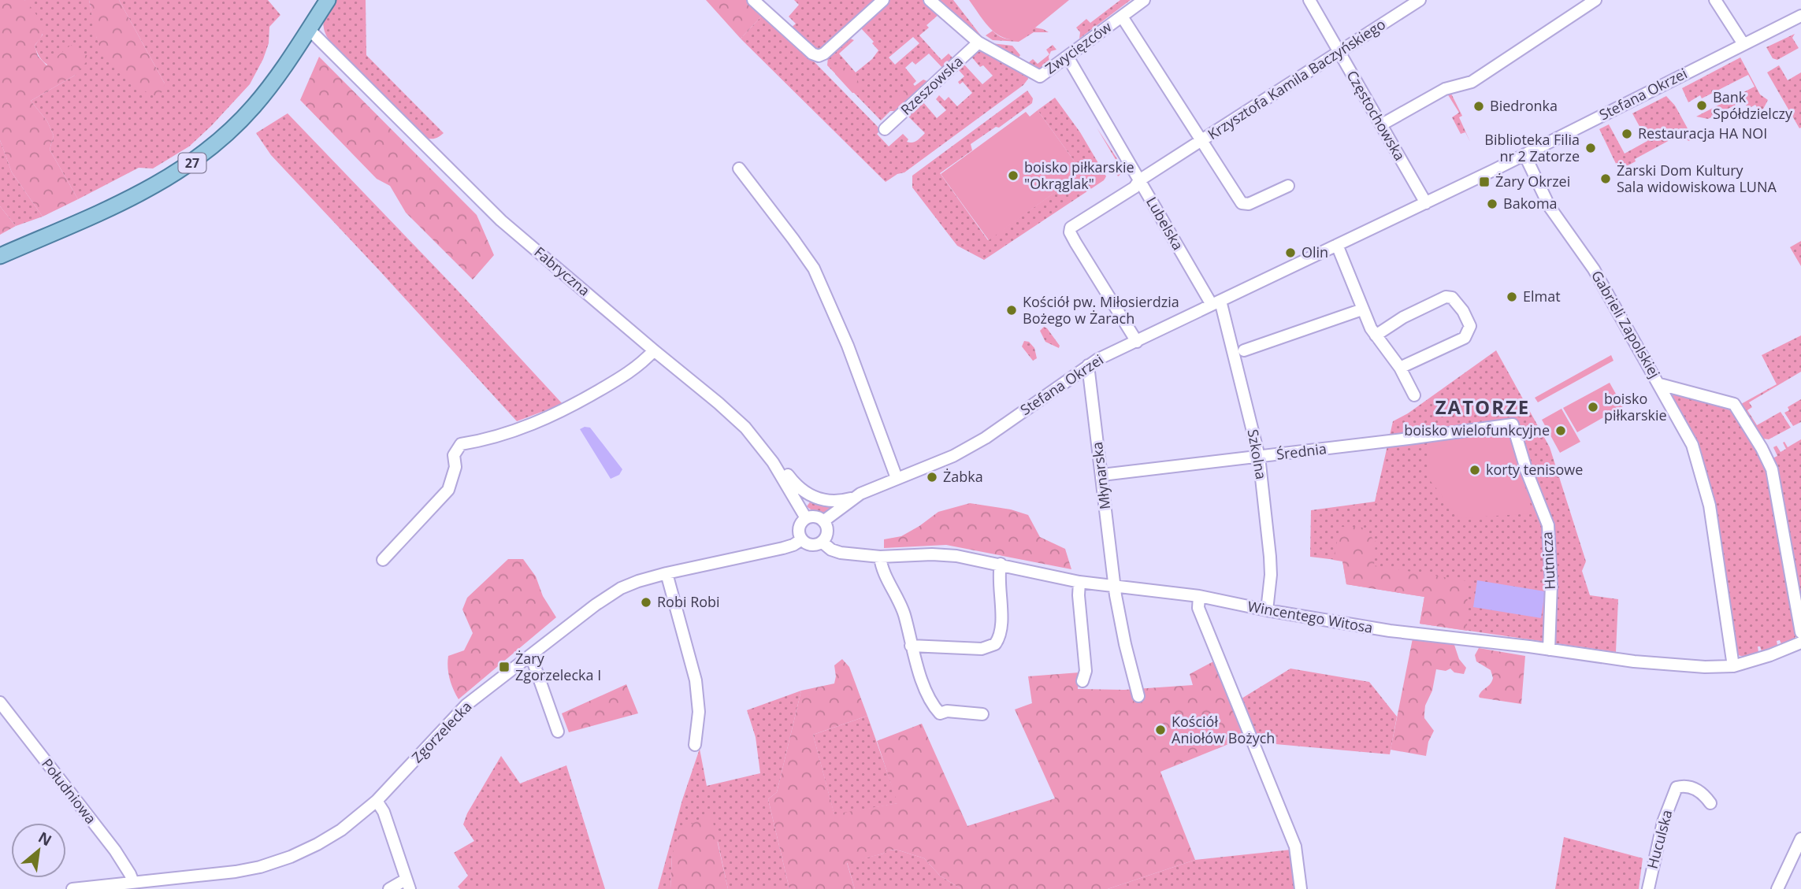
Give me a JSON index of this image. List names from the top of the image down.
{
  "streets": {
    "main road": ["27"],
    "street": [
      "Zwycięzców",
      "Krzysztofa Kamila Baczyńskiego",
      "Rzeszowska",
      "Stefana Okrzei",
      "Częstochowska",
      "Lubelska",
      "Fabryczna",
      "Gabrieli Zapolskiej",
      "Średnia",
      "Szkolna",
      "Młynarska",
      "Hutnicza",
      "Wincentego Witosa",
      "Zgorzelecka",
      "Południowa",
      "Huculska"
    ]
  },
  "crossings": [
    ["Zwycięzców", "Krzysztofa Kamila Baczyńskiego"],
    ["Zwycięzców", "Rzeszowska"],
    ["Zwycięzców", "Lubelska"],
    ["Krzysztofa Kamila Baczyńskiego", "Stefana Okrzei"],
    ["Krzysztofa Kamila Baczyńskiego", "Częstochowska"],
    ["Krzysztofa Kamila Baczyńskiego", "Lubelska"],
    ["Stefana Okrzei", "Częstochowska"],
    ["Stefana Okrzei", "Lubelska"],
    ["Stefana Okrzei", "Fabryczna"],
    ["Stefana Okrzei", "Gabrieli Zapolskiej"],
    ["Stefana Okrzei", "Szkolna"],
    ["Stefana Okrzei", "Młynarska"],
    ["Stefana Okrzei", "Wincentego Witosa"],
    ["Stefana Okrzei", "Zgorzelecka"],
    ["27", "Fabryczna"],
    ["Lubelska", "Szkolna"],
    ["Fabryczna", "Wincentego Witosa"],
    ["Fabryczna", "Zgorzelecka"],
    ["Gabrieli Zapolskiej", "Wincentego Witosa"],
    ["Średnia", "Szkolna"],
    ["Średnia", "Młynarska"],
    ["Średnia", "Hutnicza"],
    ["Szkolna", "Wincentego Witosa"],
    ["Młynarska", "Wincentego Witosa"],
    ["Hutnicza", "Wincentego Witosa"],
    ["Wincentego Witosa", "Zgorzelecka"],
    ["Zgorzelecka", "Południowa"]
  ],
  "districts": ["ZATORZE"],
  "places": {
    "other": [
      "Bank Spółdzielczy",
      "Biedronka",
      "Restauracja HA NOI",
      "Biblioteka Filia nr 2 Zatorze",
      "boisko piłkarskie \"Okrąglak\"",
      "Żarski Dom Kultury Sala widowiskowa LUNA",
      "Bakoma",
      "Olin",
      "Elmat",
      "Kościół pw. Miłosierdzia Bożego w Żarach",
      "boisko piłkarskie",
      "boisko wielofunkcyjne",
      "korty tenisowe",
      "Żabka",
      "Robi Robi",
      "Kościół Aniołów Bożych"
    ],
    "transit": ["Żary Okrzei", "Żary Zgorzelecka I"]
  },
  "north": "top right"
}
